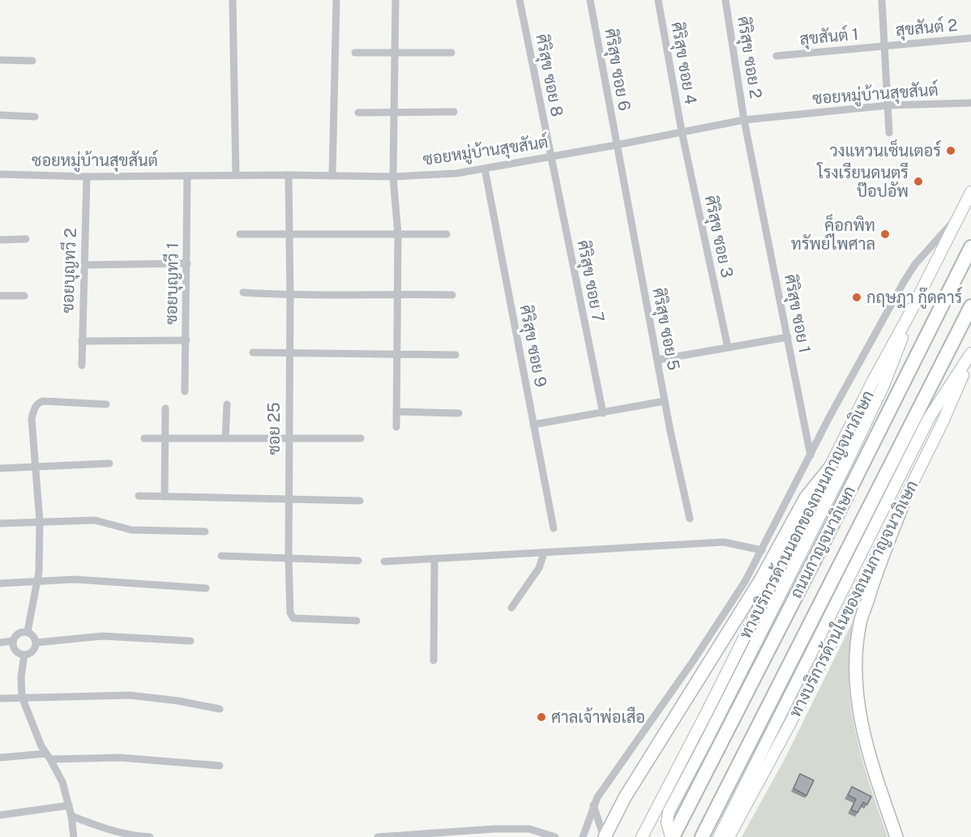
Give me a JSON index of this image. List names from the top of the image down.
{
  "streets": {
    "highway": ["ถนนกาญจนาภิเษก"],
    "main road": ["ทางบริการด้านนอกของถนนกาญจนาภิเษก", "ทางบริการด้านในของถนนกาญจนาภิเษก"],
    "street": [
      "สุขสันต์ 2",
      "สุขสันต์ 1",
      "ศิริสุข ซอย 2",
      "ศิริสุข ซอย 4",
      "ศิริสุข ซอย 6",
      "ศิริสุข ซอย 8",
      "ซอยหมู่บ้านสุขสันต์",
      "ศิริสุข ซอย 3",
      "ซอยบุญทวี 2",
      "ศิริสุข ซอย 7",
      "ซอยบุญทวี 1",
      "ศิริสุข ซอย 1",
      "ศิริสุข ซอย 5",
      "ศิริสุข ซอย 9",
      "ซอย 25"
    ]
  },
  "crossings": [
    ["สุขสันต์ 2", "สุขสันต์ 1"],
    ["ศิริสุข ซอย 2", "ซอยหมู่บ้านสุขสันต์"],
    ["ศิริสุข ซอย 2", "ศิริสุข ซอย 1"],
    ["ศิริสุข ซอย 4", "ซอยหมู่บ้านสุขสันต์"],
    ["ศิริสุข ซอย 4", "ศิริสุข ซอย 3"],
    ["ศิริสุข ซอย 6", "ซอยหมู่บ้านสุขสันต์"],
    ["ศิริสุข ซอย 6", "ศิริสุข ซอย 5"],
    ["ศิริสุข ซอย 8", "ซอยหมู่บ้านสุขสันต์"],
    ["ศิริสุข ซอย 8", "ศิริสุข ซอย 7"],
    ["ซอยหมู่บ้านสุขสันต์", "ศิริสุข ซอย 3"],
    ["ซอยหมู่บ้านสุขสันต์", "ซอยบุญทวี 2"],
    ["ซอยหมู่บ้านสุขสันต์", "ศิริสุข ซอย 7"],
    ["ซอยหมู่บ้านสุขสันต์", "ซอยบุญทวี 1"],
    ["ซอยหมู่บ้านสุขสันต์", "ศิริสุข ซอย 1"],
    ["ซอยหมู่บ้านสุขสันต์", "ศิริสุข ซอย 5"],
    ["ซอยหมู่บ้านสุขสันต์", "ศิริสุข ซอย 9"],
    ["ซอยหมู่บ้านสุขสันต์", "ซอย 25"]
  ],
  "places": [
    "วงแหวนเซ็นเตอร์",
    "โรงเรียนดนตรี ป๊อปอัพ",
    "ค็อกพิท ทรัพย์ไพศาล",
    "กฤษฎา กู๊ดคาร์",
    "ศาลเจ้าพ่อเสือ"
  ]
}
